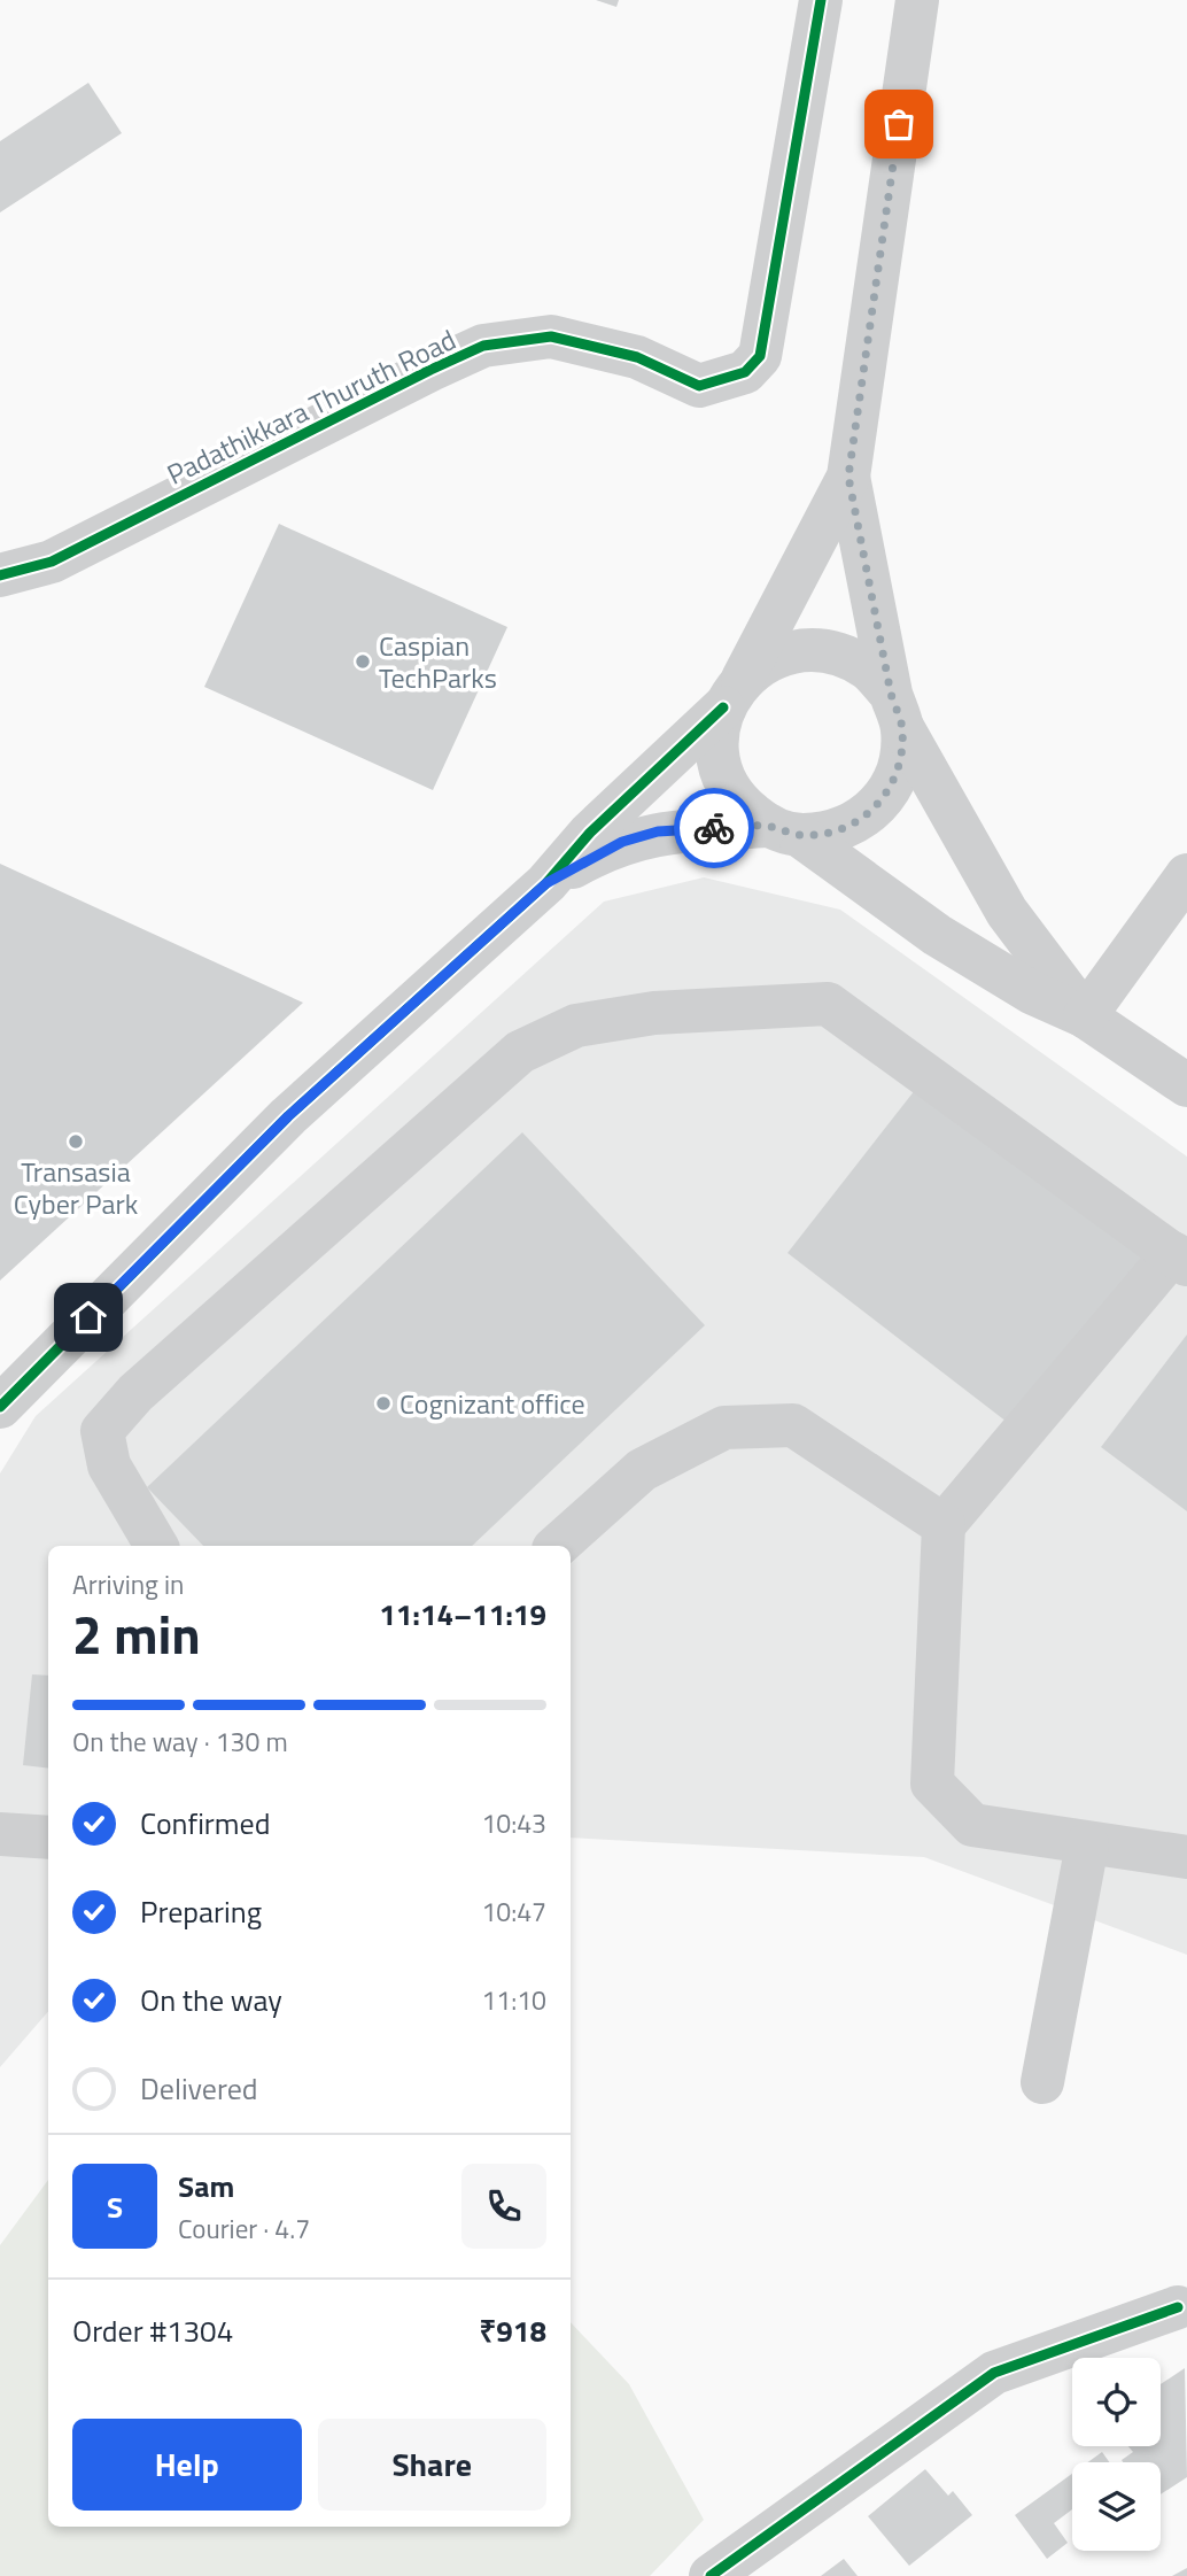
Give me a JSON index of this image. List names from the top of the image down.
{
  "streets": {
    "street": ["Padathikkara Thuruth Road"]
  },
  "places": ["Caspian TechParks", "Transasia Cyber Park", "Cognizant office"],
  "page": {
    "heading": ["2 min", "Arriving in", "11:14–11:19"],
    "panel": [
      "Sam",
      "Courier · 4.7",
      "Order #1304",
      "₹918"
    ],
    "bar": "On the way · 130 m",
    "list": [
      ["Confirmed", "10:43"],
      ["Preparing", "10:47"],
      ["On the way", "11:10"],
      "Delivered"
    ],
    "round": "S",
    "buttons": ["Help", "Share"]
  }
}
